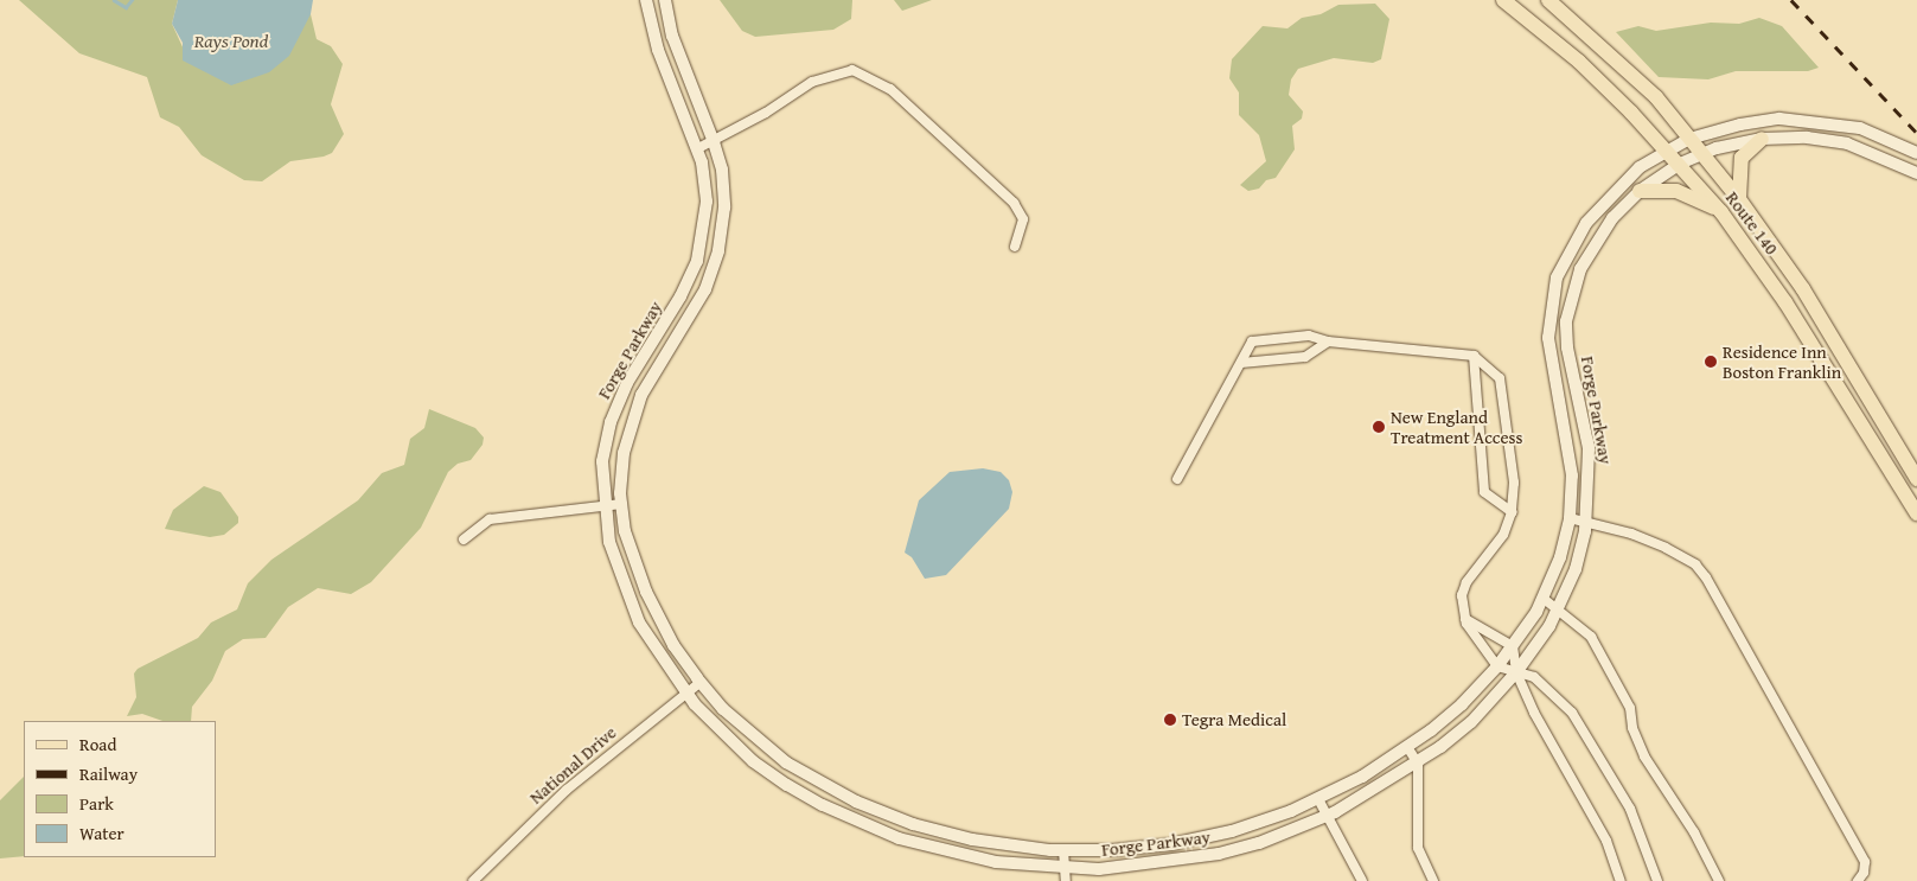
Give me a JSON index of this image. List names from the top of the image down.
{
  "streets": {
    "main road": ["Route 140"],
    "street": ["Forge Parkway", "National Drive"]
  },
  "crossings": [
    ["Route 140", "Forge Parkway"],
    ["Forge Parkway", "National Drive"]
  ],
  "water": ["Rays Pond"],
  "places": ["Residence Inn Boston Franklin", "New England Treatment Access", "Tegra Medical"],
  "legend": [
    "Road",
    "Railway",
    "Park",
    "Water"
  ]
}
